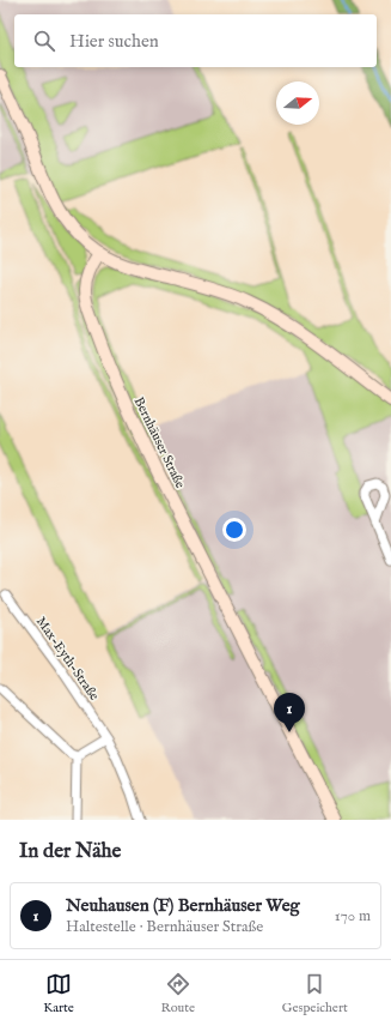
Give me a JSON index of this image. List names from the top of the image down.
{
  "streets": {
    "street": ["Bernhäuser Straße", "Max-Eyth-Straße"]
  },
  "north": "right",
  "page": {
    "search": "Hier suchen",
    "pins": "1",
    "heading": "In der Nähe",
    "list": [
      {
        "mark": "1",
        "name": "Neuhausen (F) Bernhäuser Weg",
        "note": "Haltestelle · Bernhäuser Straße",
        "value": "170 m"
      }
    ],
    "nav": ["Karte", "Route", "Gespeichert"]
  }
}
